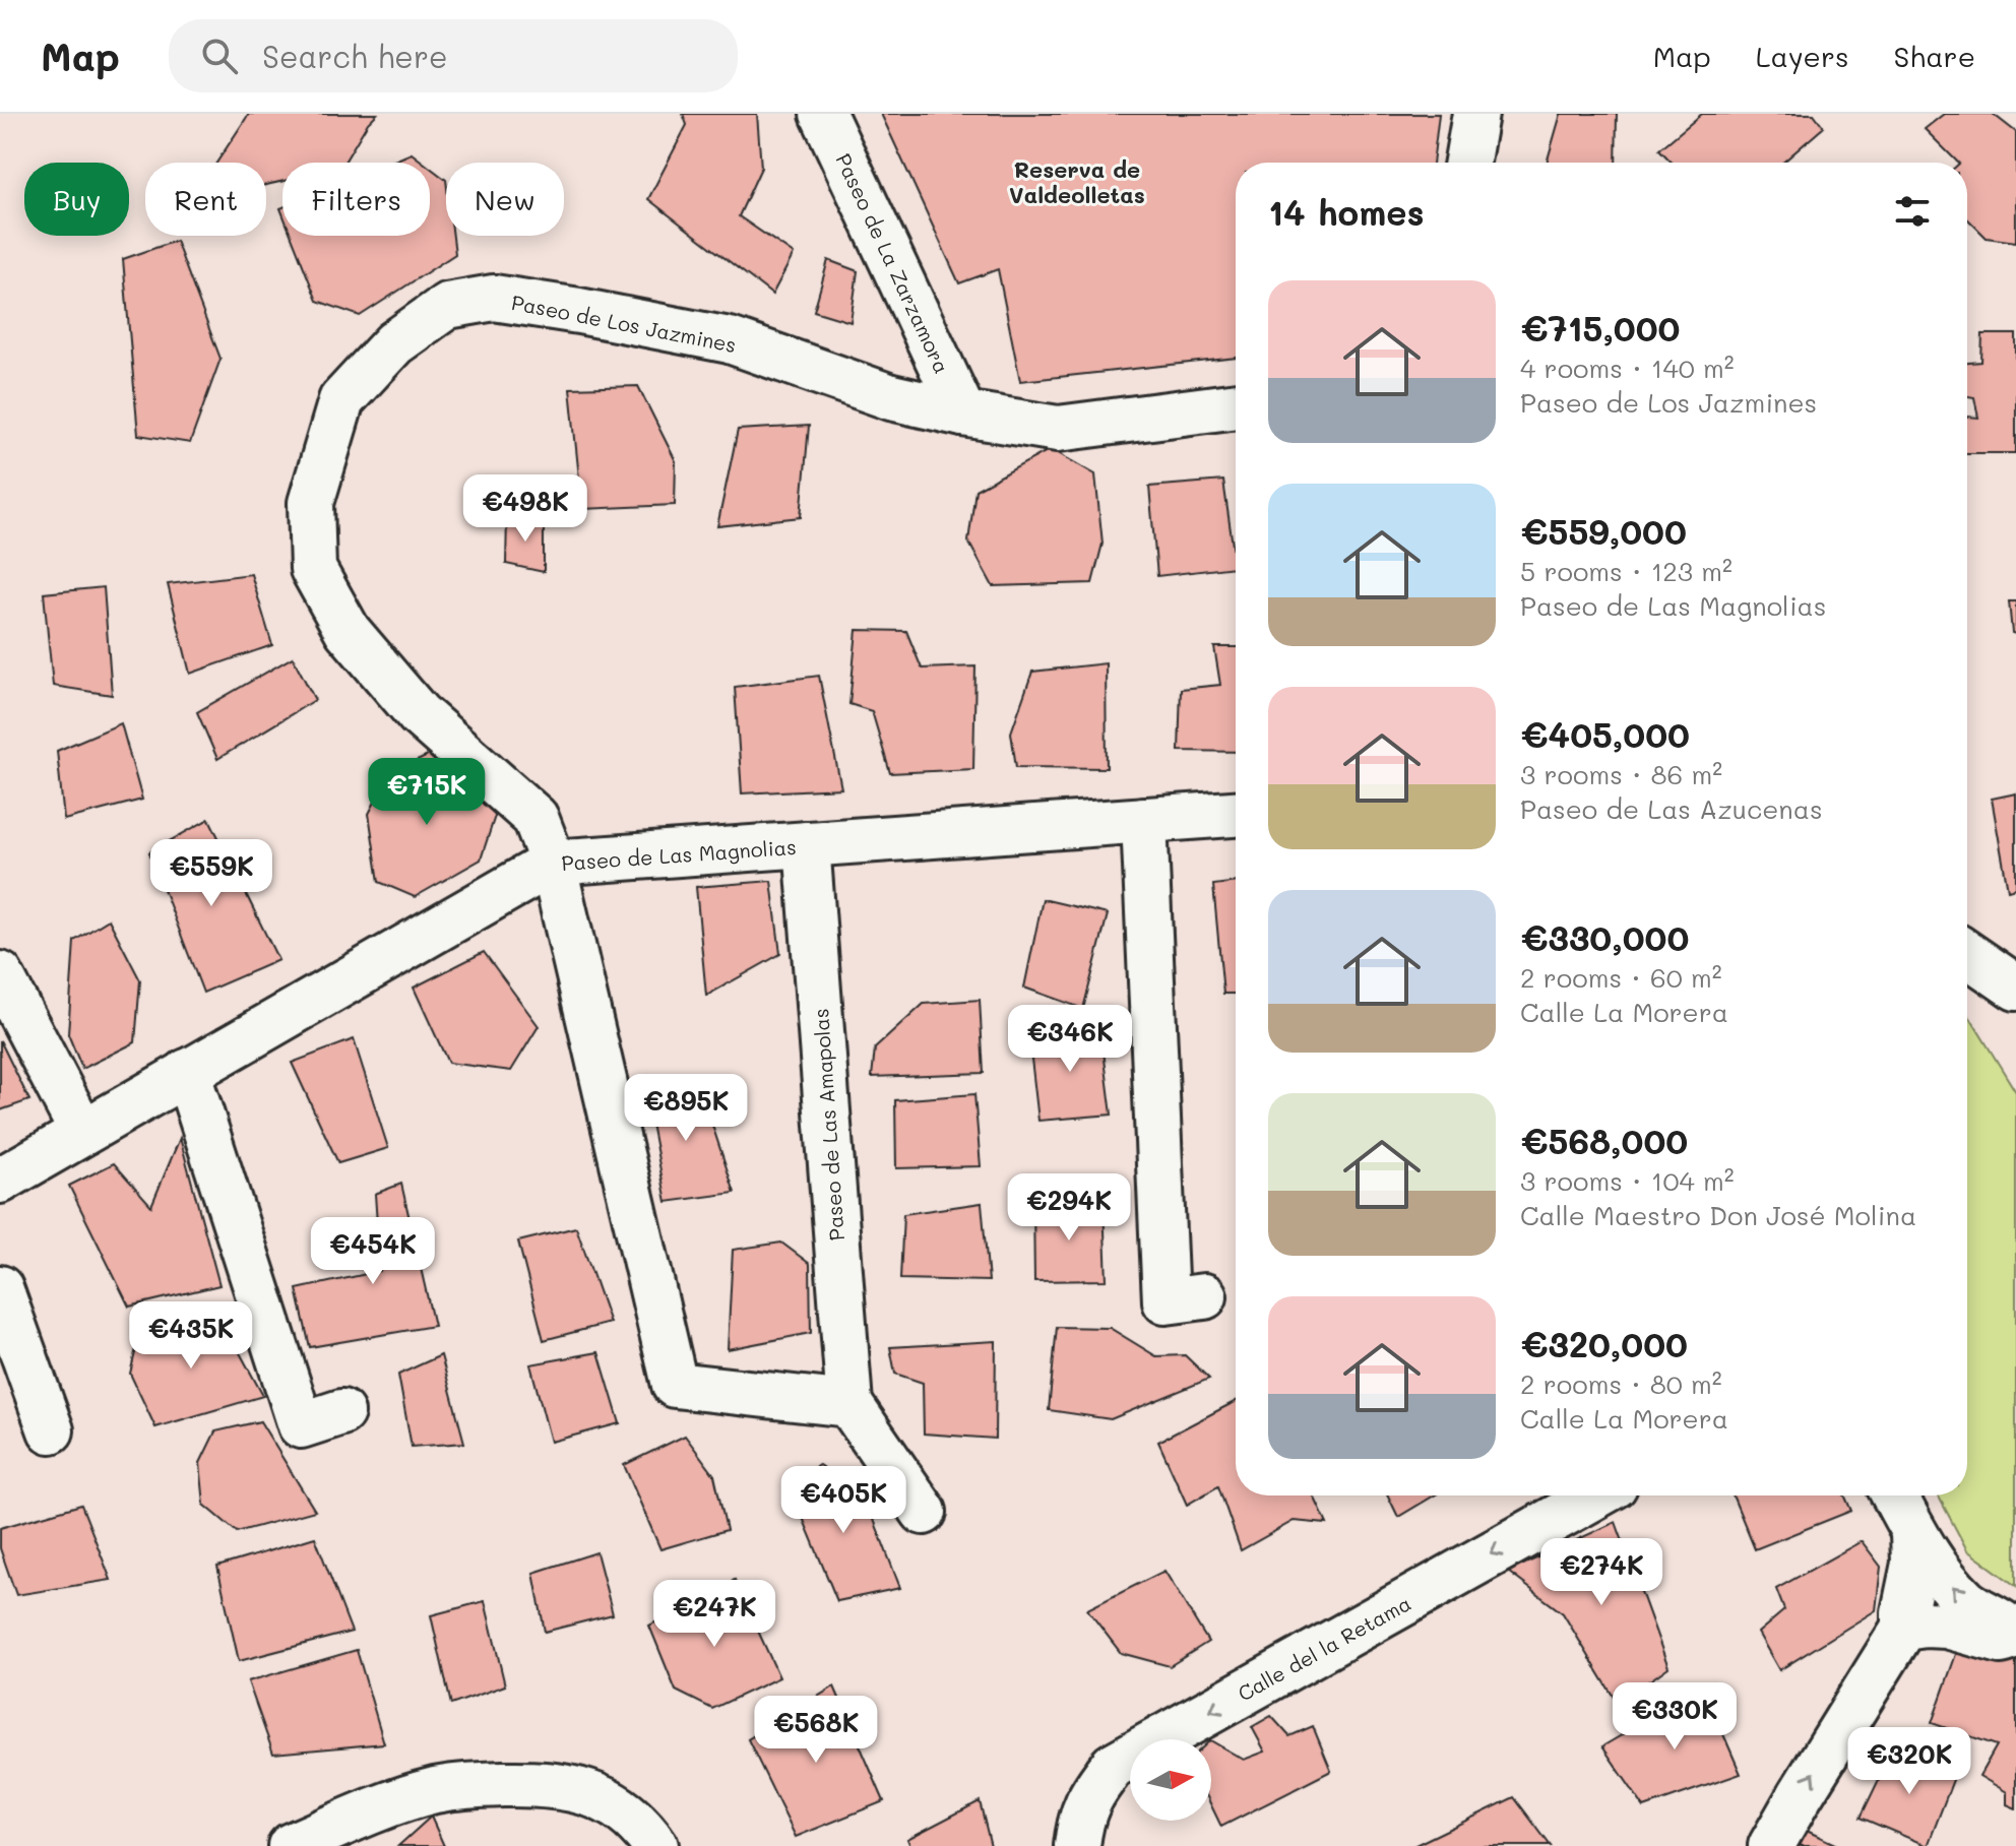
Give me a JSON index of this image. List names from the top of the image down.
{
  "streets": {
    "street": [
      "Paseo de La Zarzamora",
      "Paseo de Los Jazmines",
      "Paseo de Las Magnolias",
      "Paseo de Las Amapolas",
      "Calle del la Retama"
    ]
  },
  "crossings": [
    ["Paseo de La Zarzamora", "Paseo de Los Jazmines"],
    ["Paseo de Los Jazmines", "Paseo de Las Magnolias"],
    ["Paseo de Los Jazmines", "Paseo de Las Amapolas"],
    ["Paseo de Las Magnolias", "Paseo de Las Amapolas"]
  ],
  "one_way": ["Calle del la Retama"],
  "districts": ["Reserva de Valdeolletas"],
  "north": "right",
  "page": {
    "header": "Map",
    "search": "Search here",
    "nav": ["Map", "Layers", "Share"],
    "chip": [
      "Buy",
      "Rent",
      "Filters",
      "New"
    ],
    "heading": "14 homes",
    "list": [
      {
        "name": "€715,000",
        "note": "4 rooms · 140 m² · Paseo de Los Jazmines"
      },
      {
        "name": "€559,000",
        "note": "5 rooms · 123 m² · Paseo de Las Magnolias"
      },
      {
        "name": "€405,000",
        "note": "3 rooms · 86 m² · Paseo de Las Azucenas"
      },
      {
        "name": "€330,000",
        "note": "2 rooms · 60 m² · Calle La Morera"
      },
      {
        "name": "€568,000",
        "note": "3 rooms · 104 m² · Calle Maestro Don José Molina"
      },
      {
        "name": "€320,000",
        "note": "2 rooms · 80 m² · Calle La Morera"
      }
    ],
    "price": [
      "€498K",
      "€715K",
      "€559K",
      "€346K",
      "€895K",
      "€294K",
      "€454K",
      "€435K",
      "€405K",
      "€274K",
      "€247K",
      "€330K",
      "€568K",
      "€320K"
    ]
  }
}
